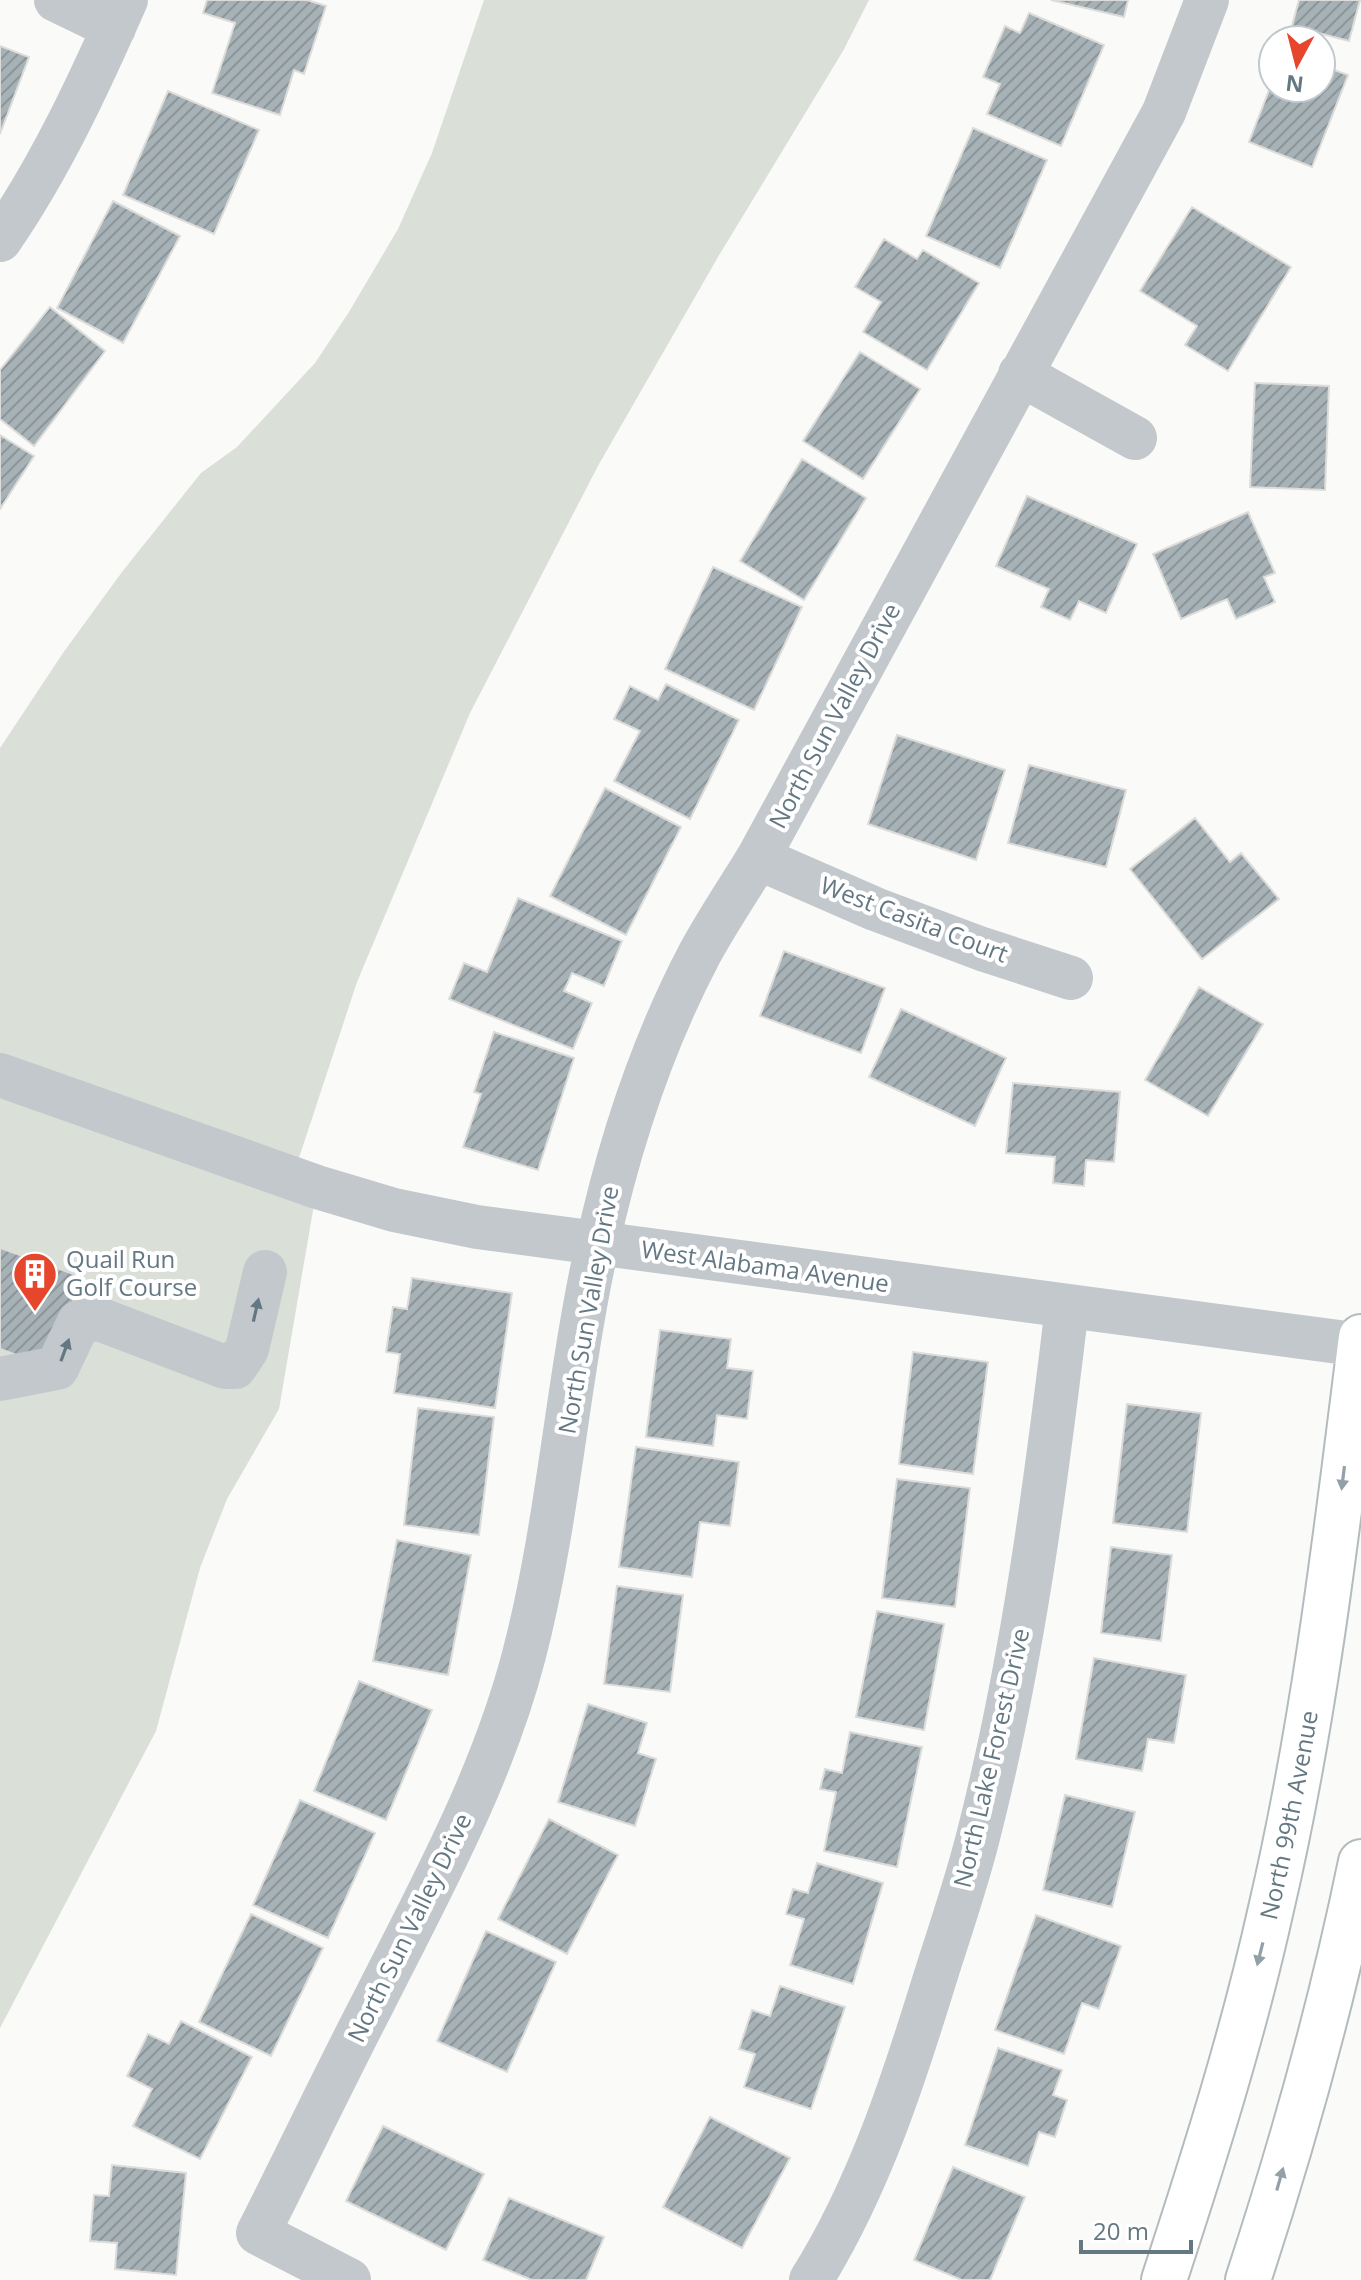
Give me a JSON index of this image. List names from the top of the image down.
{
  "streets": {
    "main road": ["North 99th Avenue"],
    "street": [
      "North Sun Valley Drive",
      "West Casita Court",
      "West Alabama Avenue",
      "North Lake Forest Drive"
    ]
  },
  "crossings": [
    ["North Sun Valley Drive", "West Casita Court"],
    ["North Sun Valley Drive", "West Alabama Avenue"],
    ["West Alabama Avenue", "North Lake Forest Drive"],
    ["West Alabama Avenue", "North 99th Avenue"]
  ],
  "places": {
    "building": ["Quail Run Golf Course"]
  },
  "scale_bar": "20 m",
  "north": "bottom"
}
